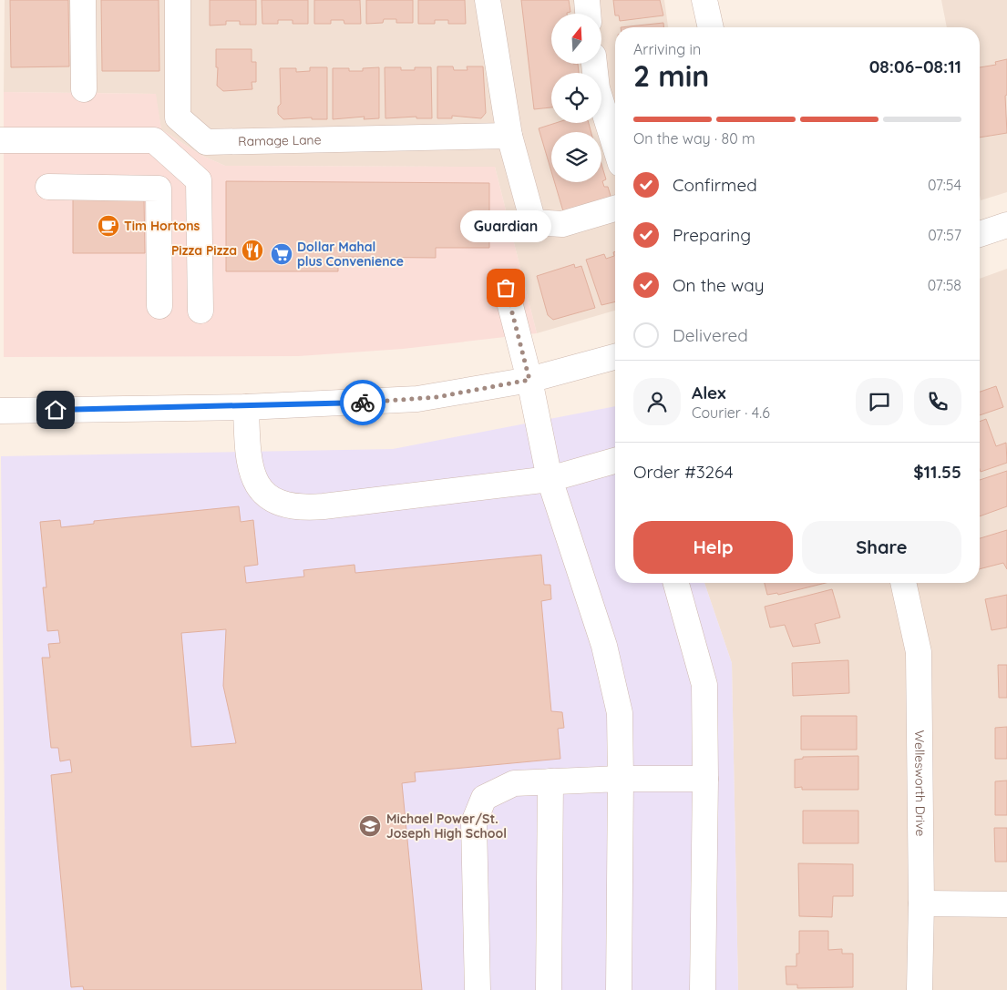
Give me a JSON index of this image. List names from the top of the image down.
{
  "streets": {
    "street": ["Ramage Lane", "Wellesworth Drive"]
  },
  "places": {
    "cafe": ["Tim Hortons"],
    "restaurant": ["Pizza Pizza"],
    "supermarket": ["Dollar Mahal plus Convenience"],
    "other": ["Guardian"],
    "school or university": ["Michael Power/St. Joseph High School"]
  },
  "north": "top",
  "page": {
    "heading": ["2 min", "Arriving in", "08:06–08:11"],
    "panel": [
      "Alex",
      "Courier · 4.6",
      "Order #3264",
      "$11.55"
    ],
    "bar": "On the way · 80 m",
    "list": [
      ["Confirmed", "07:54"],
      ["Preparing", "07:57"],
      ["On the way", "07:58"],
      "Delivered"
    ],
    "bubble": "Guardian",
    "buttons": ["Help", "Share"]
  }
}
